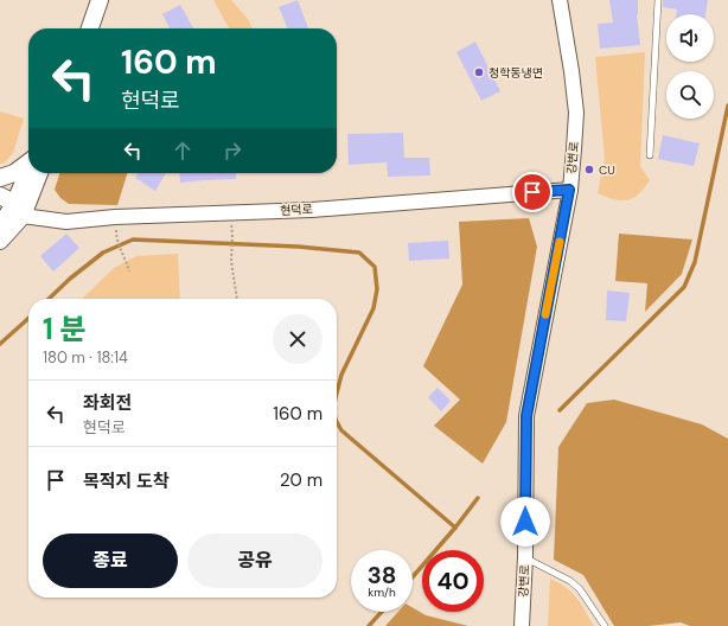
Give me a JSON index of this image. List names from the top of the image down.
{
  "streets": {
    "street": ["강변로", "현덕로"]
  },
  "crossings": [
    ["강변로", "현덕로"]
  ],
  "places": ["청학동냉면", "CU"],
  "page": {
    "turn": ["160 m", "현덕로"],
    "heading": ["1 분", "180 m · 18:14"],
    "list": [
      {
        "name": "좌회전",
        "note": "현덕로",
        "value": "160 m"
      },
      {
        "name": "목적지 도착",
        "value": "20 m"
      }
    ],
    "buttons": ["종료", "공유"],
    "speed": "38 km/h",
    "limit": "40"
  }
}
